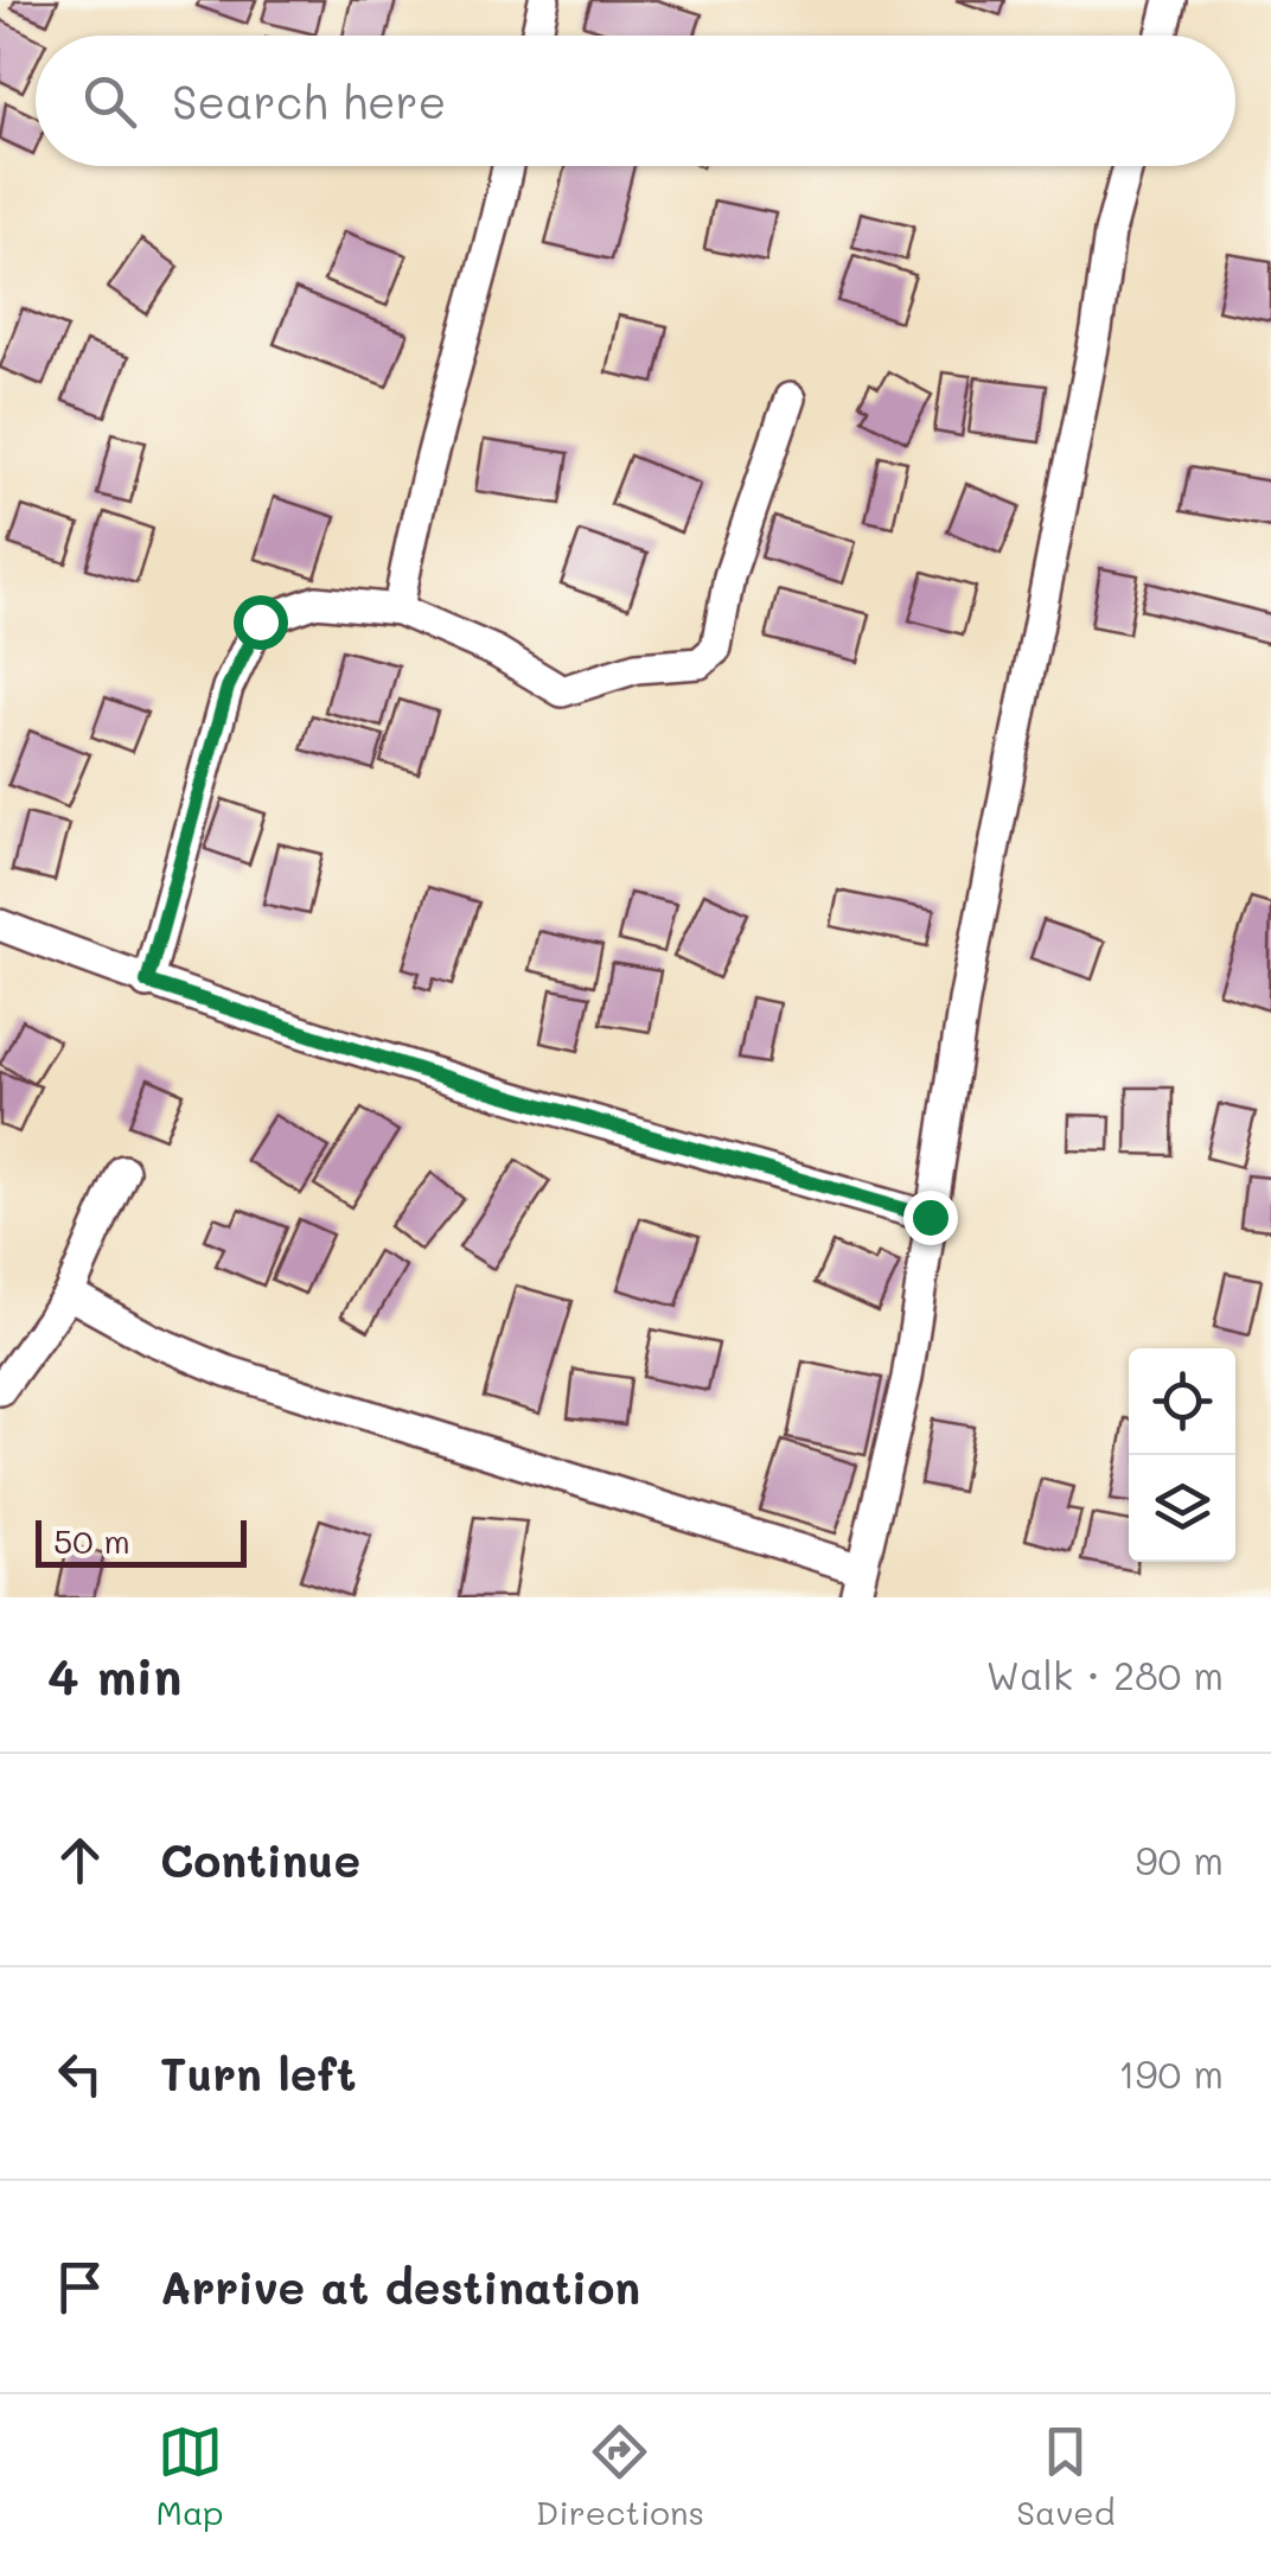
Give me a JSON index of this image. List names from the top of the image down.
{
  "scale_bar": "50 m",
  "page": {
    "search": "Search here",
    "scale": "50 m",
    "heading": ["4 min", "Walk · 280 m"],
    "list": [
      ["Continue", "90 m"],
      ["Turn left", "190 m"],
      "Arrive at destination"
    ],
    "nav": ["Map", "Directions", "Saved"]
  }
}
